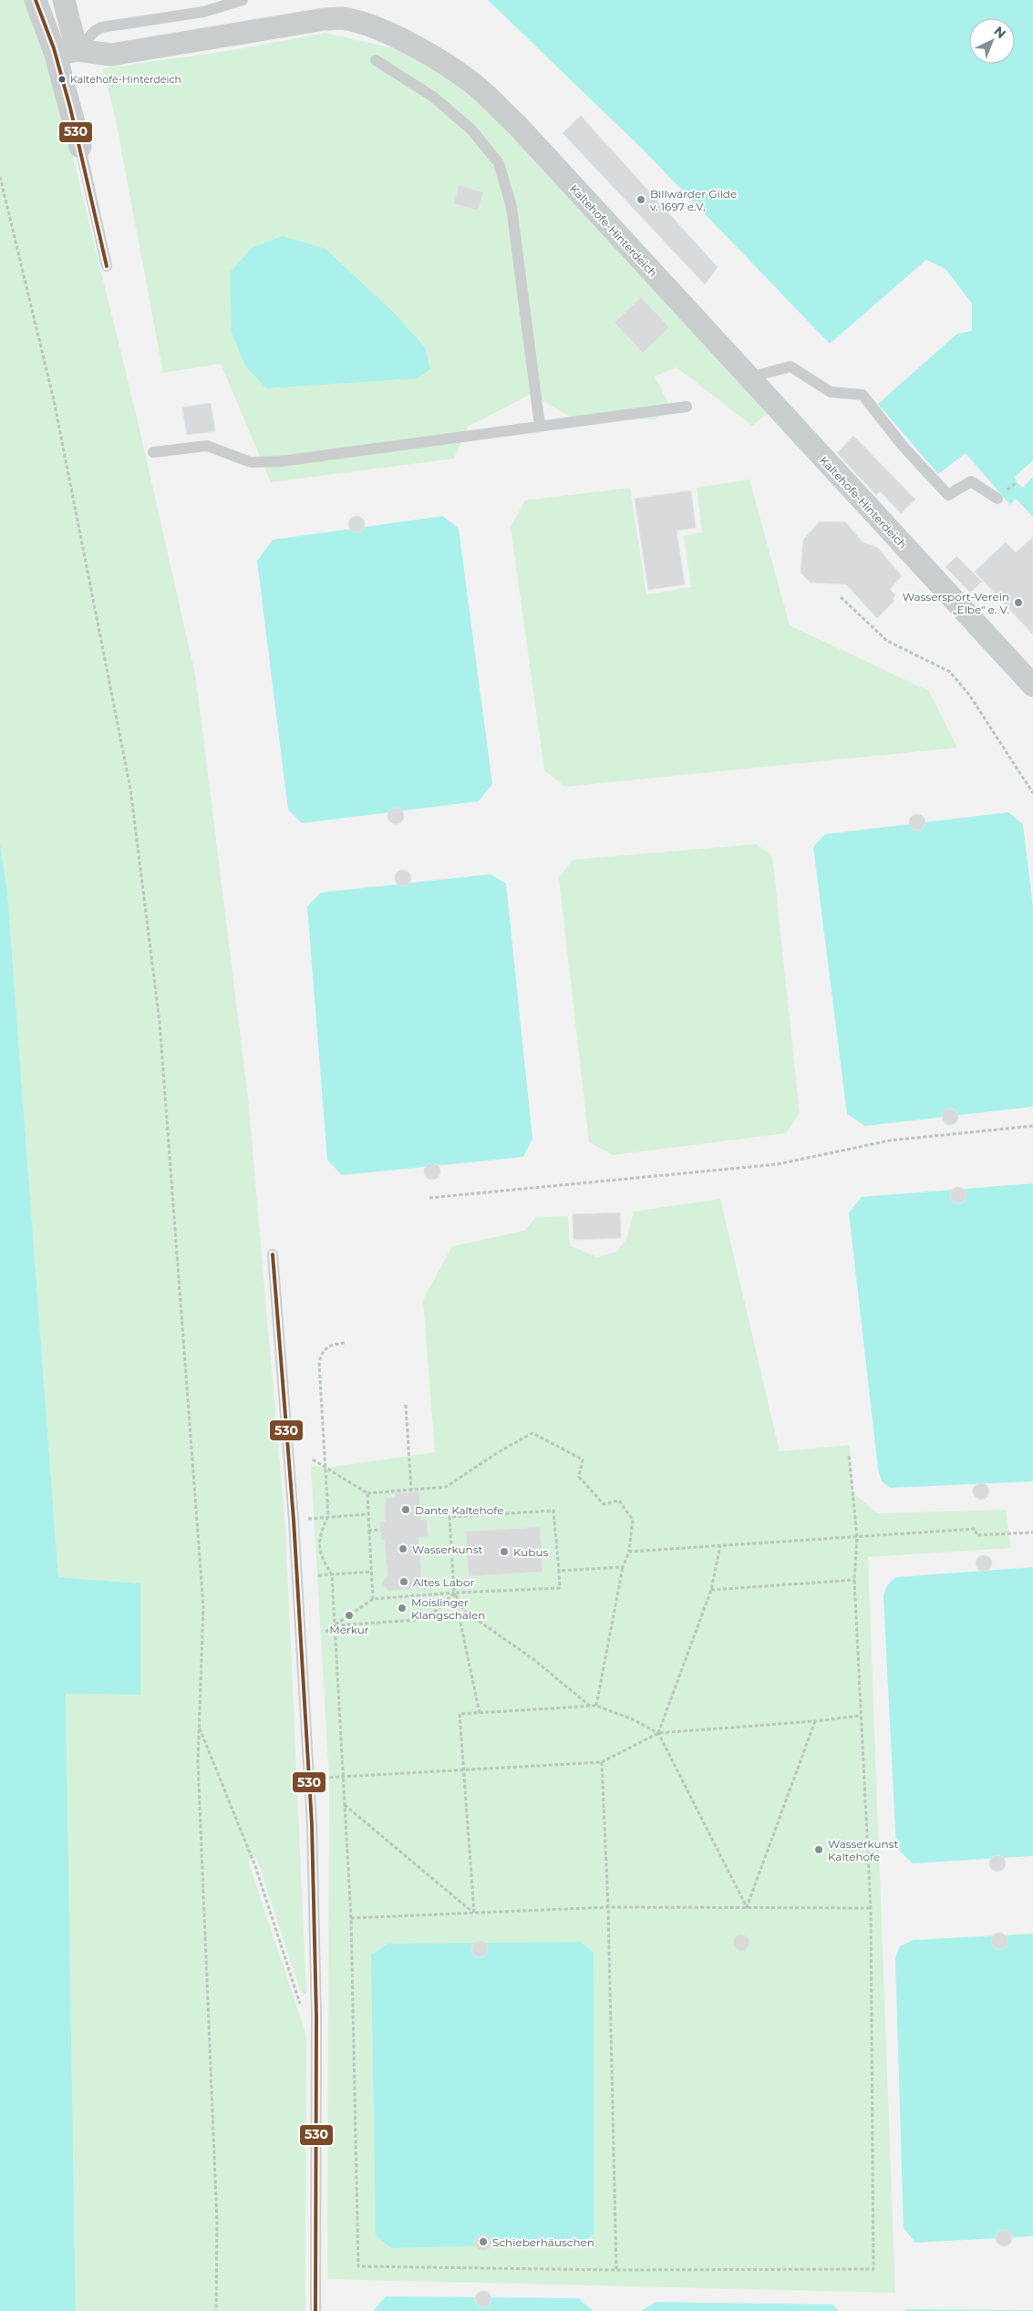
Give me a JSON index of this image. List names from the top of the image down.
{
  "streets": {
    "street": ["Kaltehofe-Hinterdeich"]
  },
  "places": [
    "Kaltehofe-Hinterdeich",
    "Billwärder Gilde v. 1697 e.V.",
    "Wassersport-Verein „Elbe\" e. V.",
    "Dante Kaltehofe",
    "Wasserkunst",
    "Kubus",
    "Altes Labor",
    "Moislinger Klangschalen",
    "Merkur",
    "Wasserkunst Kaltehofe",
    "Schieberhäuschen"
  ],
  "lines": ["transit line 530"],
  "north": "top right"
}
